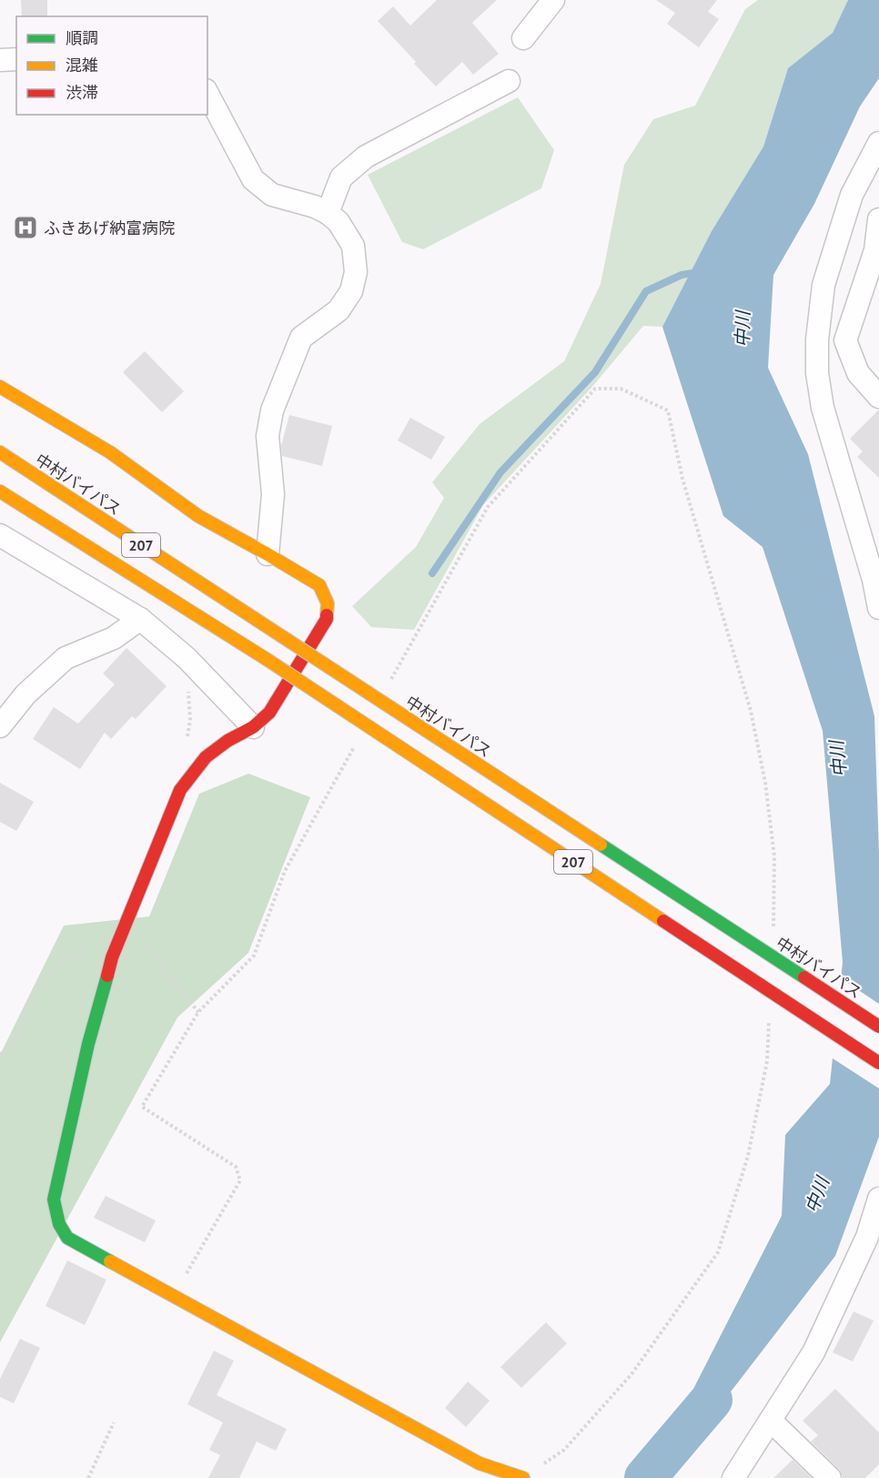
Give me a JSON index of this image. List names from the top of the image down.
{
  "streets": {
    "main road": ["中村バイパス", "207"]
  },
  "water": ["中川"],
  "places": {
    "hospital": ["ふきあげ納富病院"]
  },
  "legend": ["順調", "混雑", "渋滞"]
}
